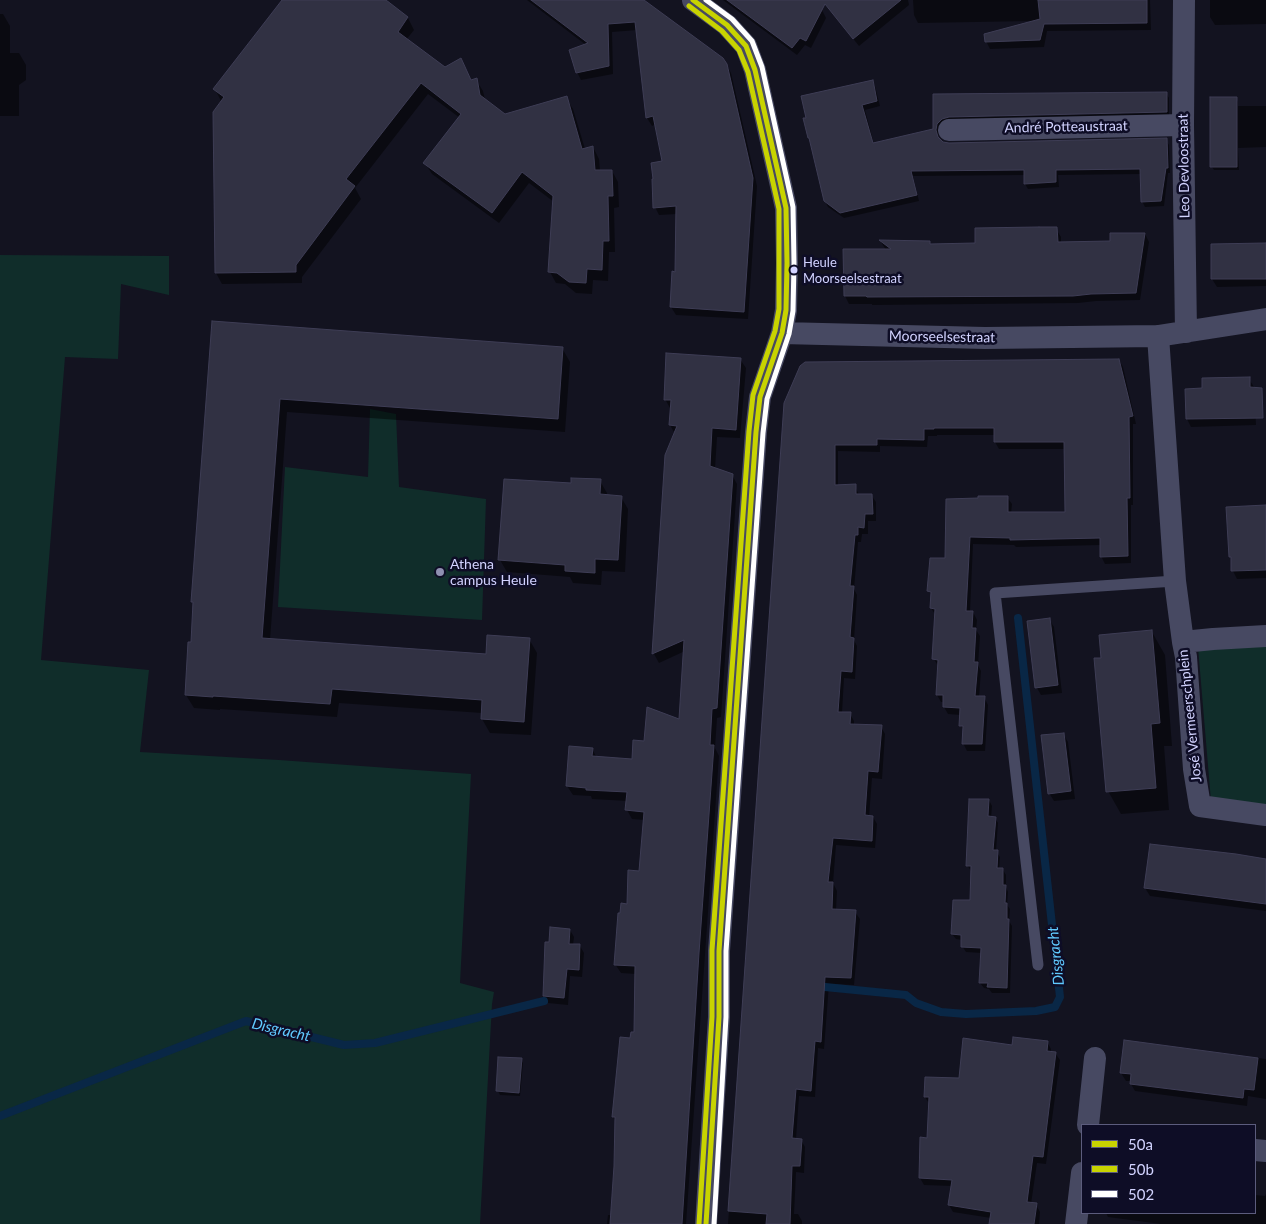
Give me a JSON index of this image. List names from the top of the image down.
{
  "streets": {
    "street": [
      "André Potteaustraat",
      "Leo Devloostraat",
      "Moorseelsestraat",
      "José Vermeerschplein"
    ]
  },
  "crossings": [
    ["André Potteaustraat", "Leo Devloostraat"],
    ["Leo Devloostraat", "Moorseelsestraat"]
  ],
  "water": ["Disgracht"],
  "places": ["Heule Moorseelsestraat", "Athena campus Heule"],
  "lines": ["transit line 50a", "transit line 502", "transit line 50b"],
  "legend": ["50a", "50b", "502"]
}
